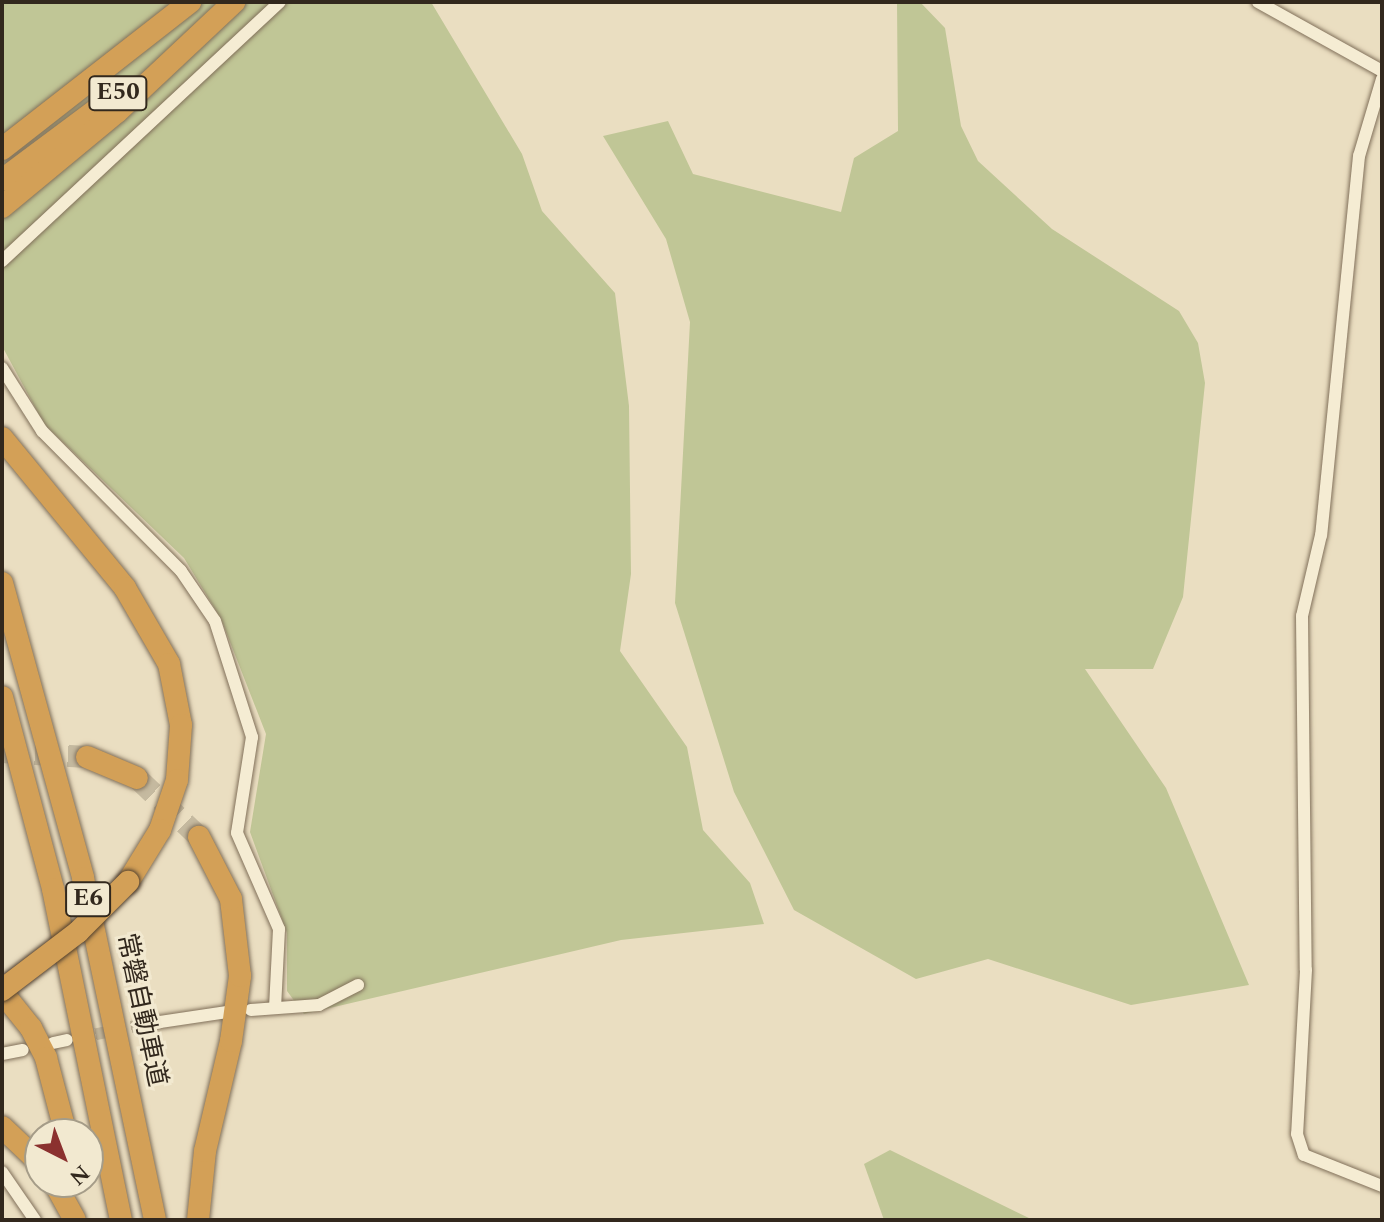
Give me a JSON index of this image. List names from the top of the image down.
{
  "streets": {
    "highway": ["E50", "E6", "常磐自動車道"]
  },
  "north": "bottom right"
}
